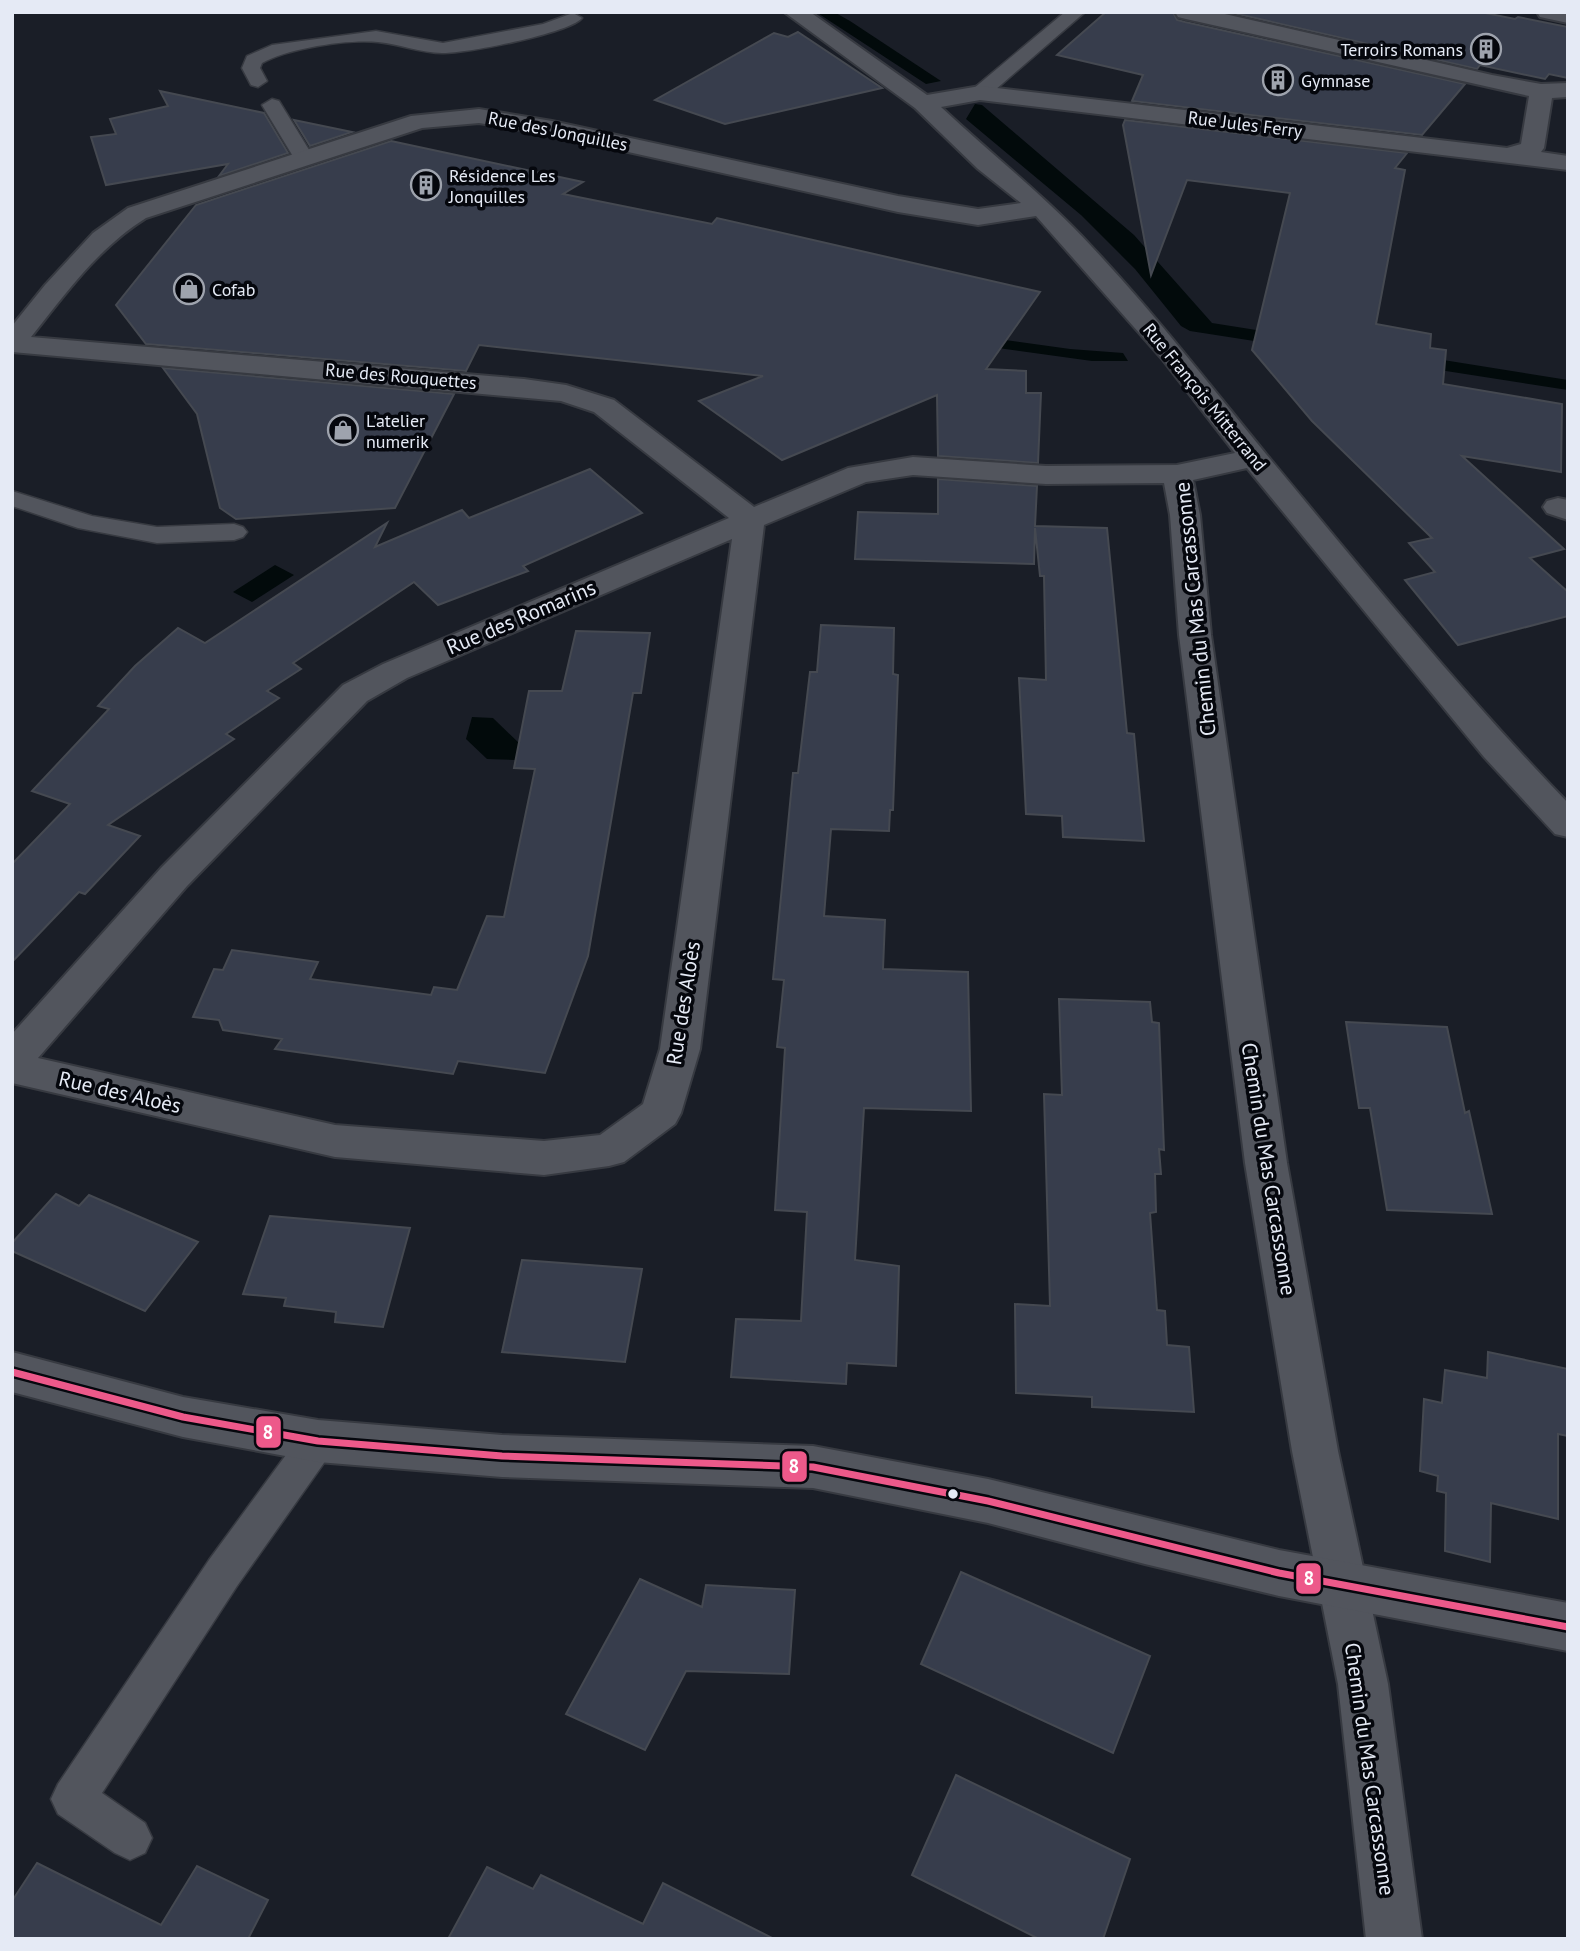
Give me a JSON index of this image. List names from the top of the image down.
{
  "streets": {
    "street": [
      "Rue Jules Ferry",
      "Rue des Jonquilles",
      "Rue des Rouquettes",
      "Rue François Mitterrand",
      "Chemin du Mas Carcassonne",
      "Rue des Romarins",
      "Rue des Aloès"
    ]
  },
  "crossings": [
    ["Rue Jules Ferry", "Rue François Mitterrand"],
    ["Rue des Jonquilles", "Rue des Rouquettes"],
    ["Rue des Jonquilles", "Rue François Mitterrand"],
    ["Rue des Rouquettes", "Rue des Romarins"],
    ["Rue des Rouquettes", "Rue des Aloès"],
    ["Rue François Mitterrand", "Chemin du Mas Carcassonne"],
    ["Chemin du Mas Carcassonne", "Rue des Romarins"],
    ["Rue des Romarins", "Rue des Aloès"]
  ],
  "places": {
    "building": ["Terroirs Romans", "Gymnase", "Résidence Les Jonquilles"],
    "shop": ["Cofab", "L'atelier numerik"]
  },
  "lines": ["transit line 8"]
}
